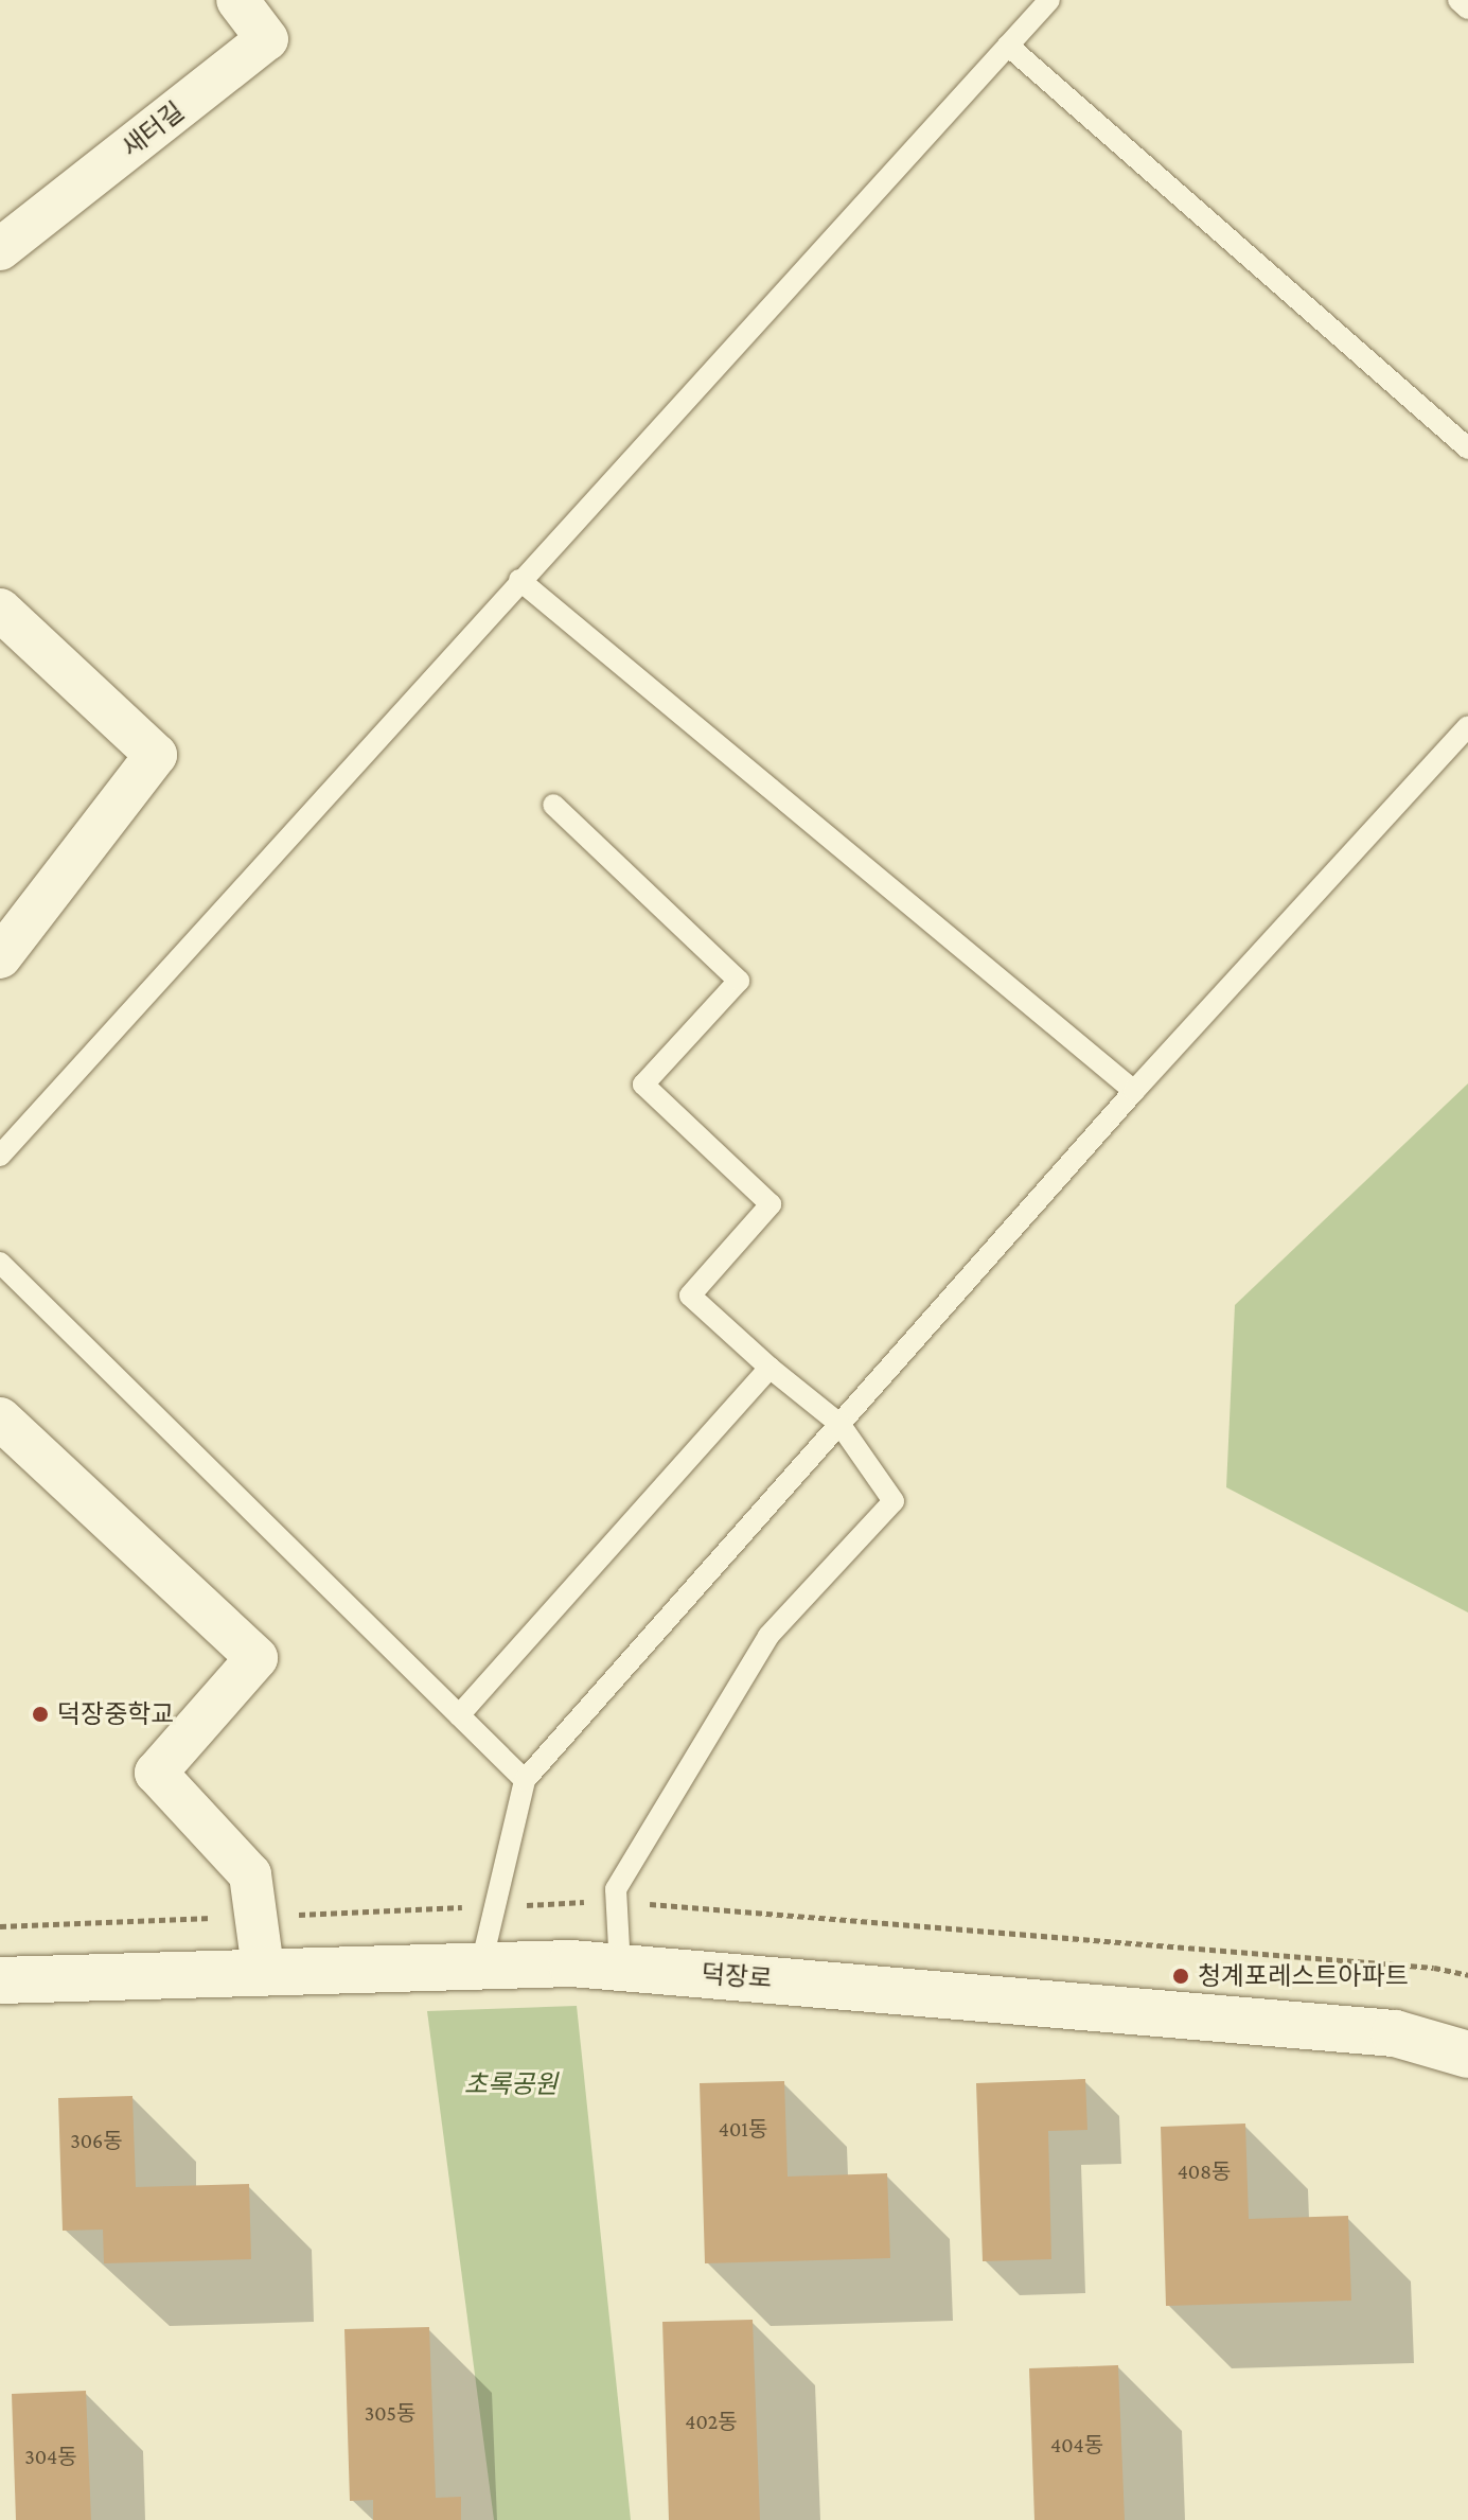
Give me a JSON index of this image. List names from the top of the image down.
{
  "streets": {
    "street": ["새터길", "덕장로"]
  },
  "parks": ["초록공원"],
  "places": ["덕장중학교", "청계포레스트아파트"],
  "house_numbers": [
    "401동",
    "306동",
    "408동",
    "305동",
    "402동",
    "404동",
    "304동"
  ]
}
